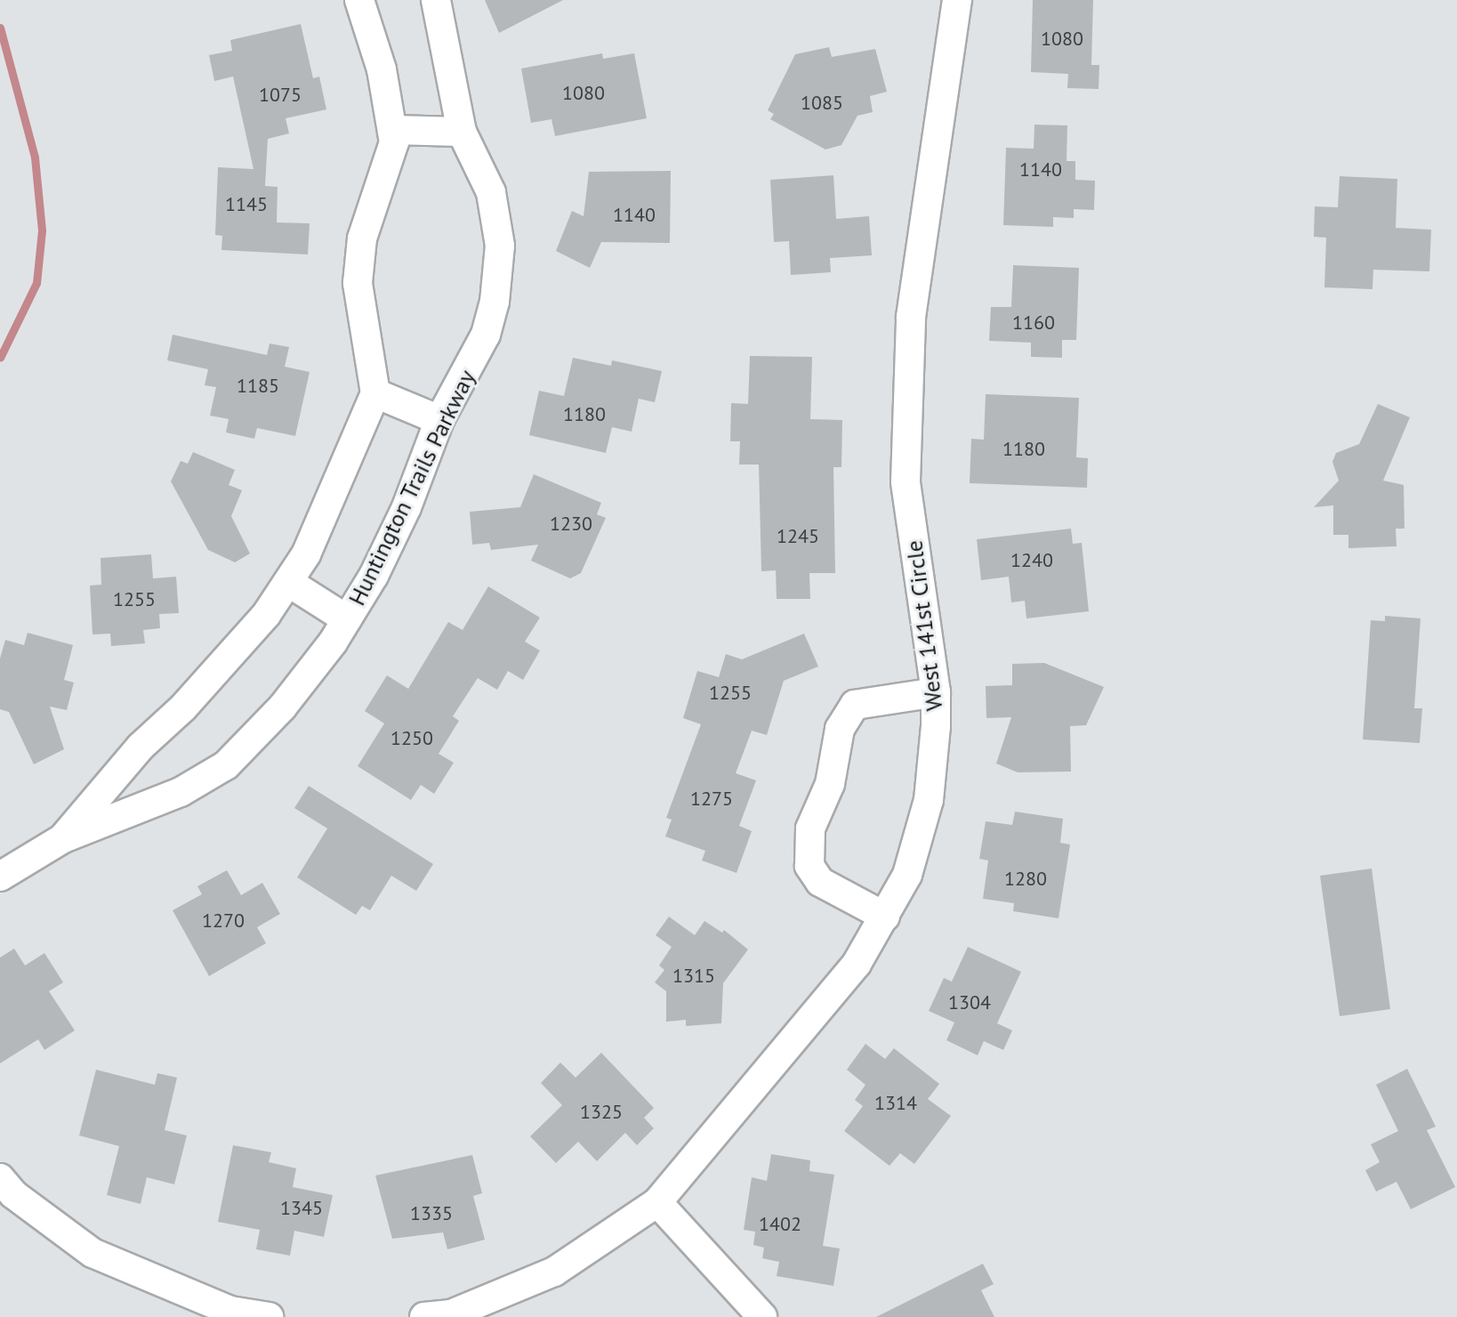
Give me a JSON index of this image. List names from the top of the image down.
{
  "streets": {
    "street": ["Huntington Trails Parkway", "West 141st Circle"]
  },
  "house_numbers": [
    "1080",
    "1080",
    "1075",
    "1085",
    "1140",
    "1145",
    "1140",
    "1160",
    "1185",
    "1180",
    "1180",
    "1230",
    "1245",
    "1240",
    "1255",
    "1255",
    "1250",
    "1275",
    "1280",
    "1270",
    "1315",
    "1304",
    "1314",
    "1325",
    "1345",
    "1335",
    "1402"
  ]
}
